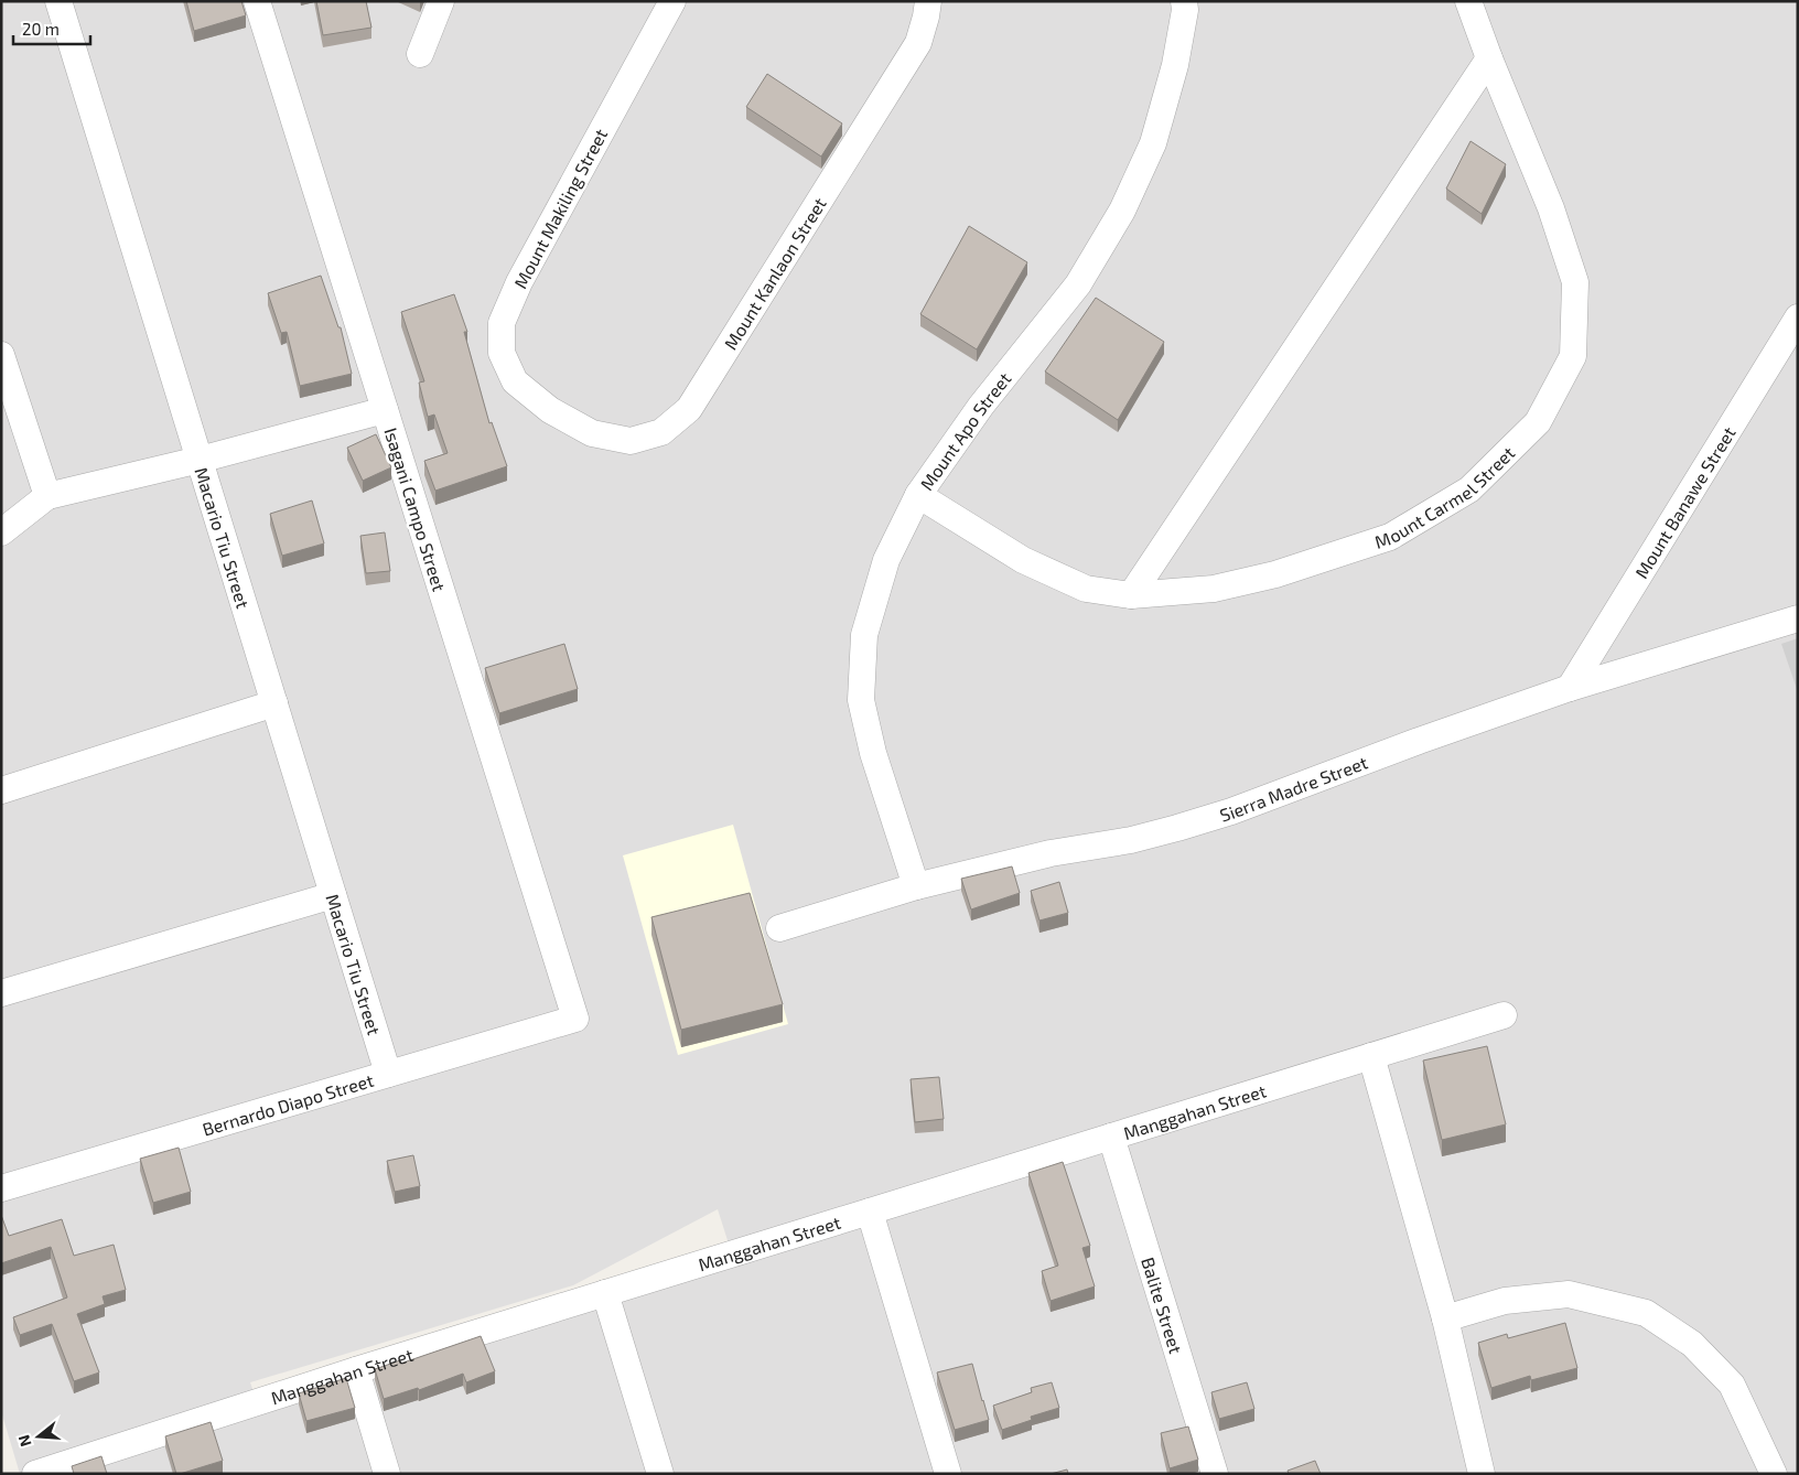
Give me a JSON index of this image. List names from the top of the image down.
{
  "streets": {
    "street": [
      "Mount Makiling Street",
      "Mount Kanlaon Street",
      "Mount Apo Street",
      "Mount Carmel Street",
      "Mount Banawe Street",
      "Isagani Campo Street",
      "Macario Tiu Street",
      "Sierra Madre Street",
      "Bernardo Diapo Street",
      "Manggahan Street",
      "Balite Street"
    ]
  },
  "crossings": [
    ["Mount Makiling Street", "Mount Kanlaon Street"],
    ["Mount Apo Street", "Mount Carmel Street"],
    ["Mount Apo Street", "Sierra Madre Street"],
    ["Mount Banawe Street", "Sierra Madre Street"],
    ["Isagani Campo Street", "Bernardo Diapo Street"],
    ["Macario Tiu Street", "Bernardo Diapo Street"],
    ["Manggahan Street", "Balite Street"]
  ],
  "scale_bar": "20 m",
  "north": "left"
}
